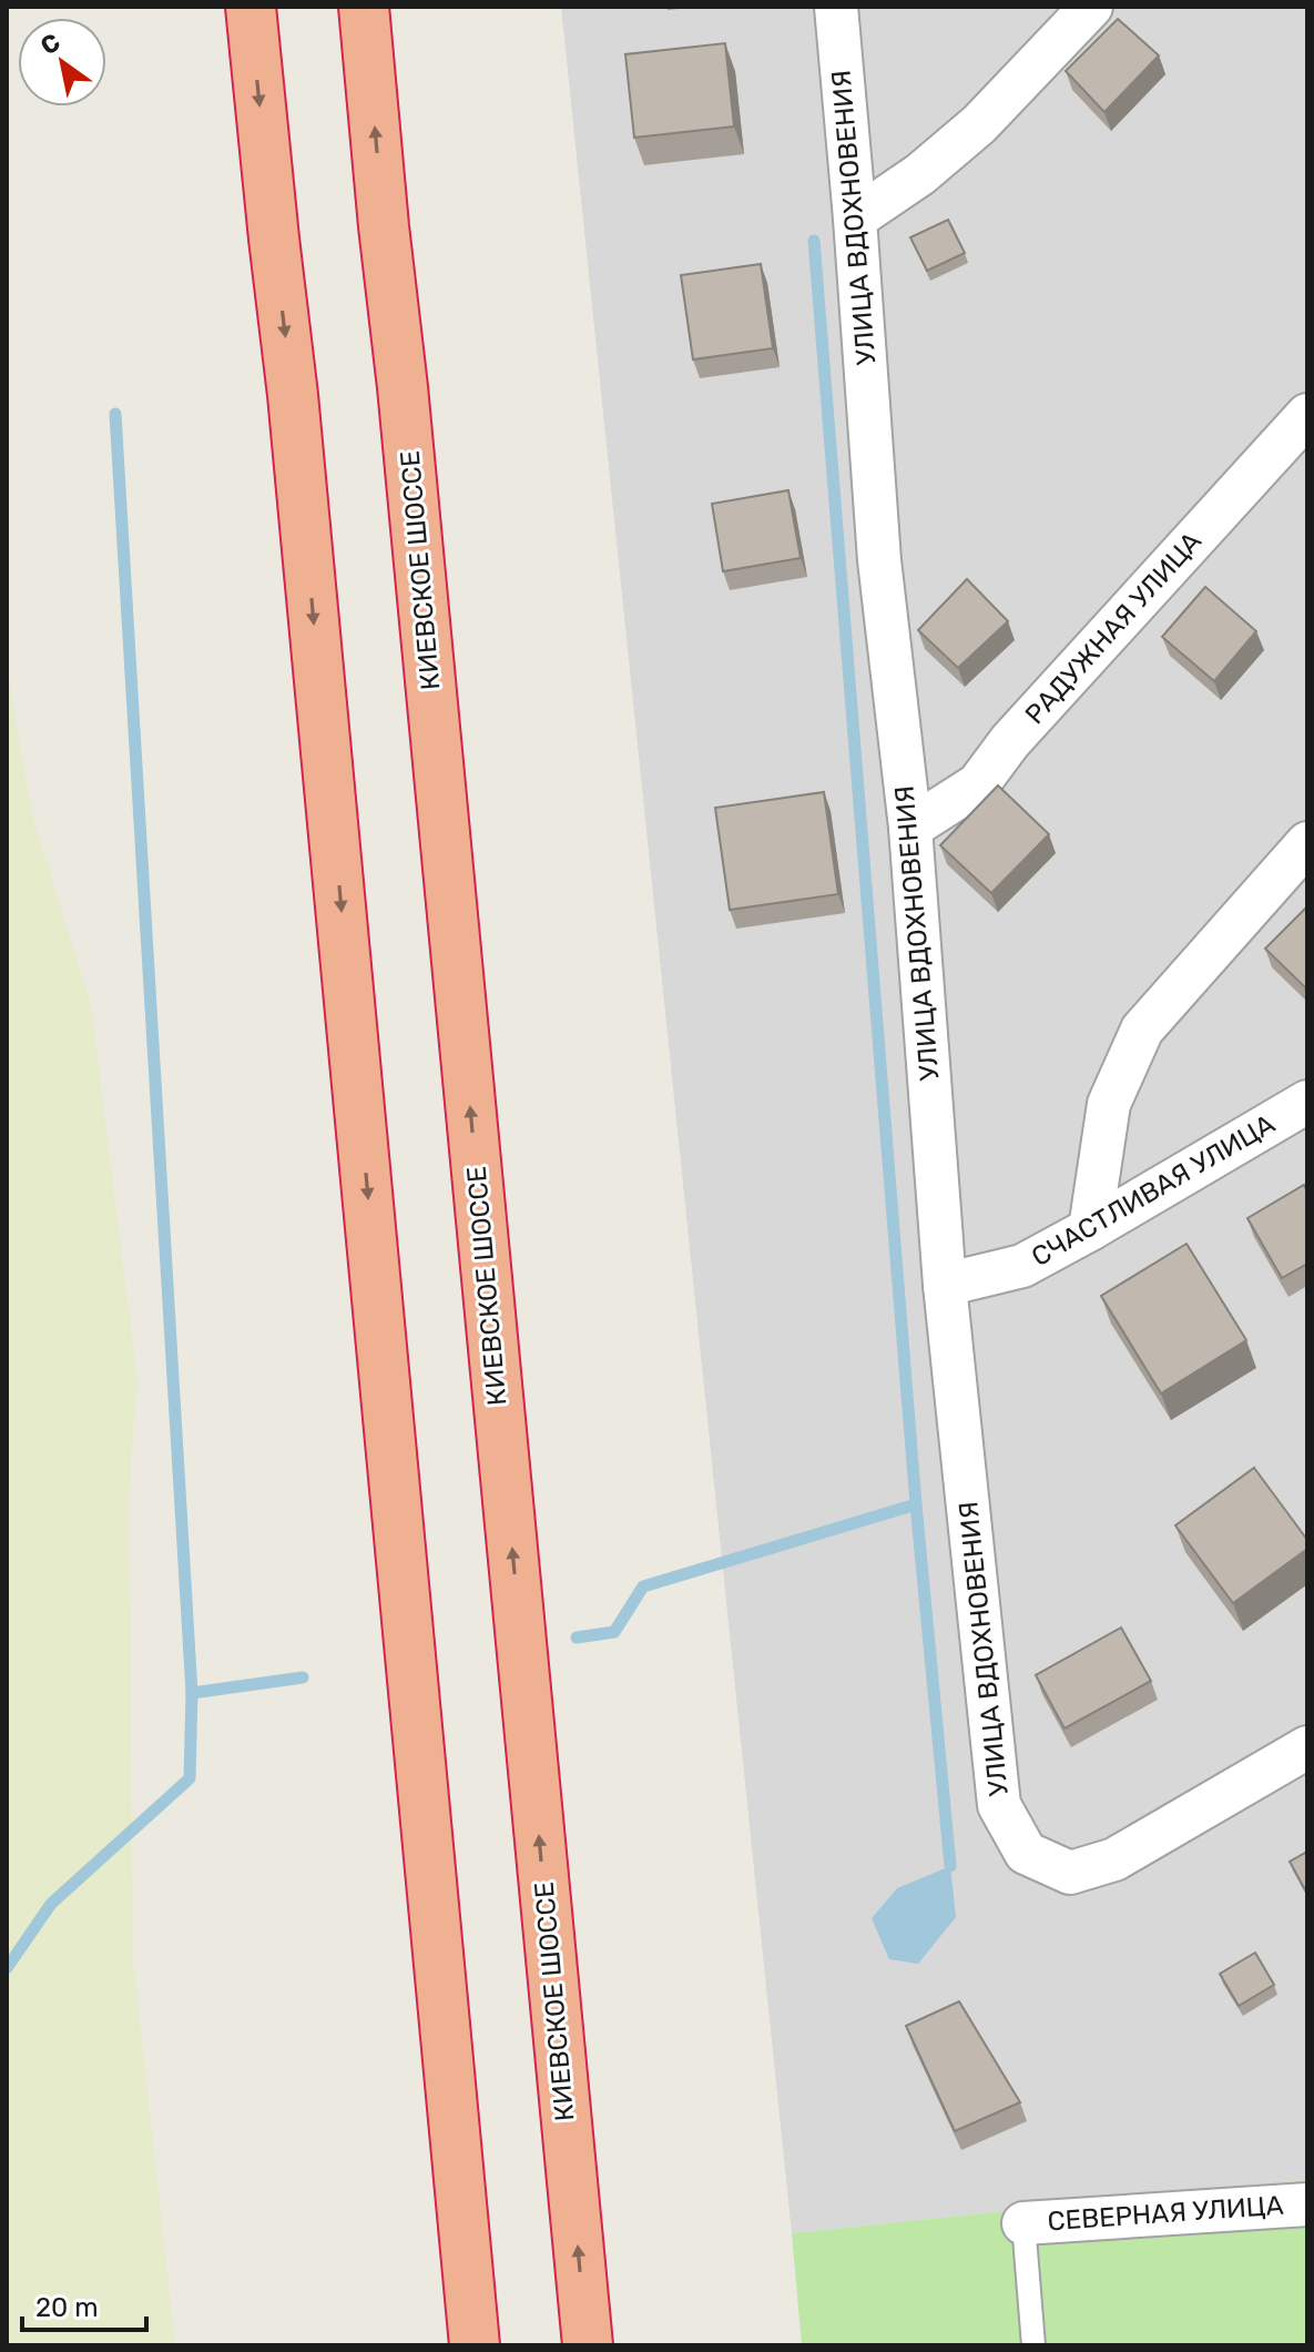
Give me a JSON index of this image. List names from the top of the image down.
{
  "streets": {
    "highway": ["КИЕВСКОЕ ШОССЕ"],
    "street": [
      "УЛИЦА ВДОХНОВЕНИЯ",
      "РАДУЖНАЯ УЛИЦА",
      "СЧАСТЛИВАЯ УЛИЦА",
      "СЕВЕРНАЯ УЛИЦА"
    ]
  },
  "crossings": [
    ["УЛИЦА ВДОХНОВЕНИЯ", "РАДУЖНАЯ УЛИЦА"],
    ["УЛИЦА ВДОХНОВЕНИЯ", "СЧАСТЛИВАЯ УЛИЦА"]
  ],
  "scale_bar": "20 m",
  "north": "top left"
}
